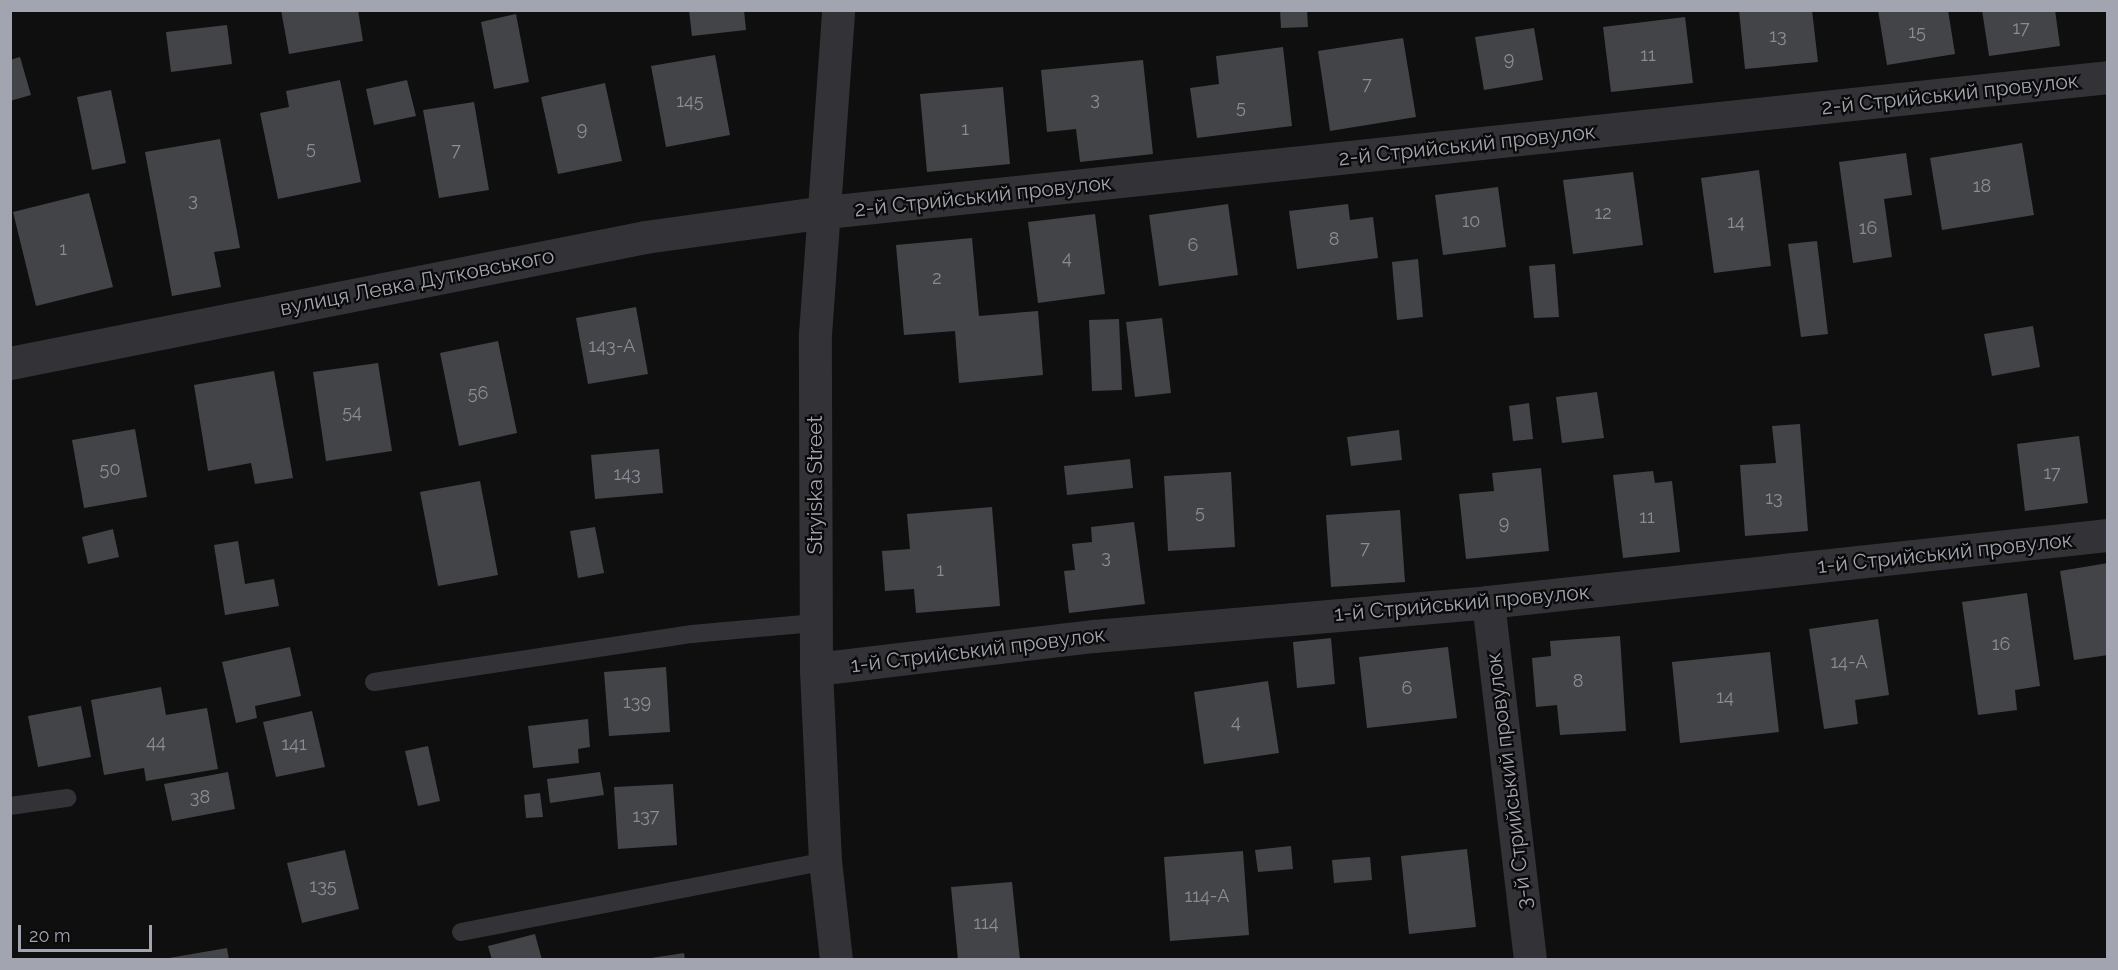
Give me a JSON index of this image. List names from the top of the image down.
{
  "streets": {
    "street": [
      "2-й Стрийський провулок",
      "вулиця Левка Дутковського",
      "Stryiska Street",
      "1-й Стрийський провулок",
      "3-й Стрийський провулок"
    ]
  },
  "crossings": [
    ["2-й Стрийський провулок", "вулиця Левка Дутковського"],
    ["2-й Стрийський провулок", "Stryiska Street"],
    ["вулиця Левка Дутковського", "Stryiska Street"],
    ["Stryiska Street", "1-й Стрийський провулок"],
    ["1-й Стрийський провулок", "3-й Стрийський провулок"]
  ],
  "house_numbers": [
    "17",
    "15",
    "13",
    "11",
    "9",
    "7",
    "3",
    "145",
    "5",
    "9",
    "1",
    "5",
    "7",
    "18",
    "3",
    "12",
    "10",
    "14",
    "16",
    "8",
    "6",
    "1",
    "4",
    "2",
    "143-А",
    "56",
    "54",
    "50",
    "17",
    "143",
    "13",
    "5",
    "11",
    "9",
    "7",
    "3",
    "1",
    "16",
    "14-А",
    "8",
    "6",
    "14",
    "139",
    "4",
    "44",
    "141",
    "38",
    "137",
    "135",
    "114-А",
    "114"
  ],
  "scale_bar": "20 m"
}
